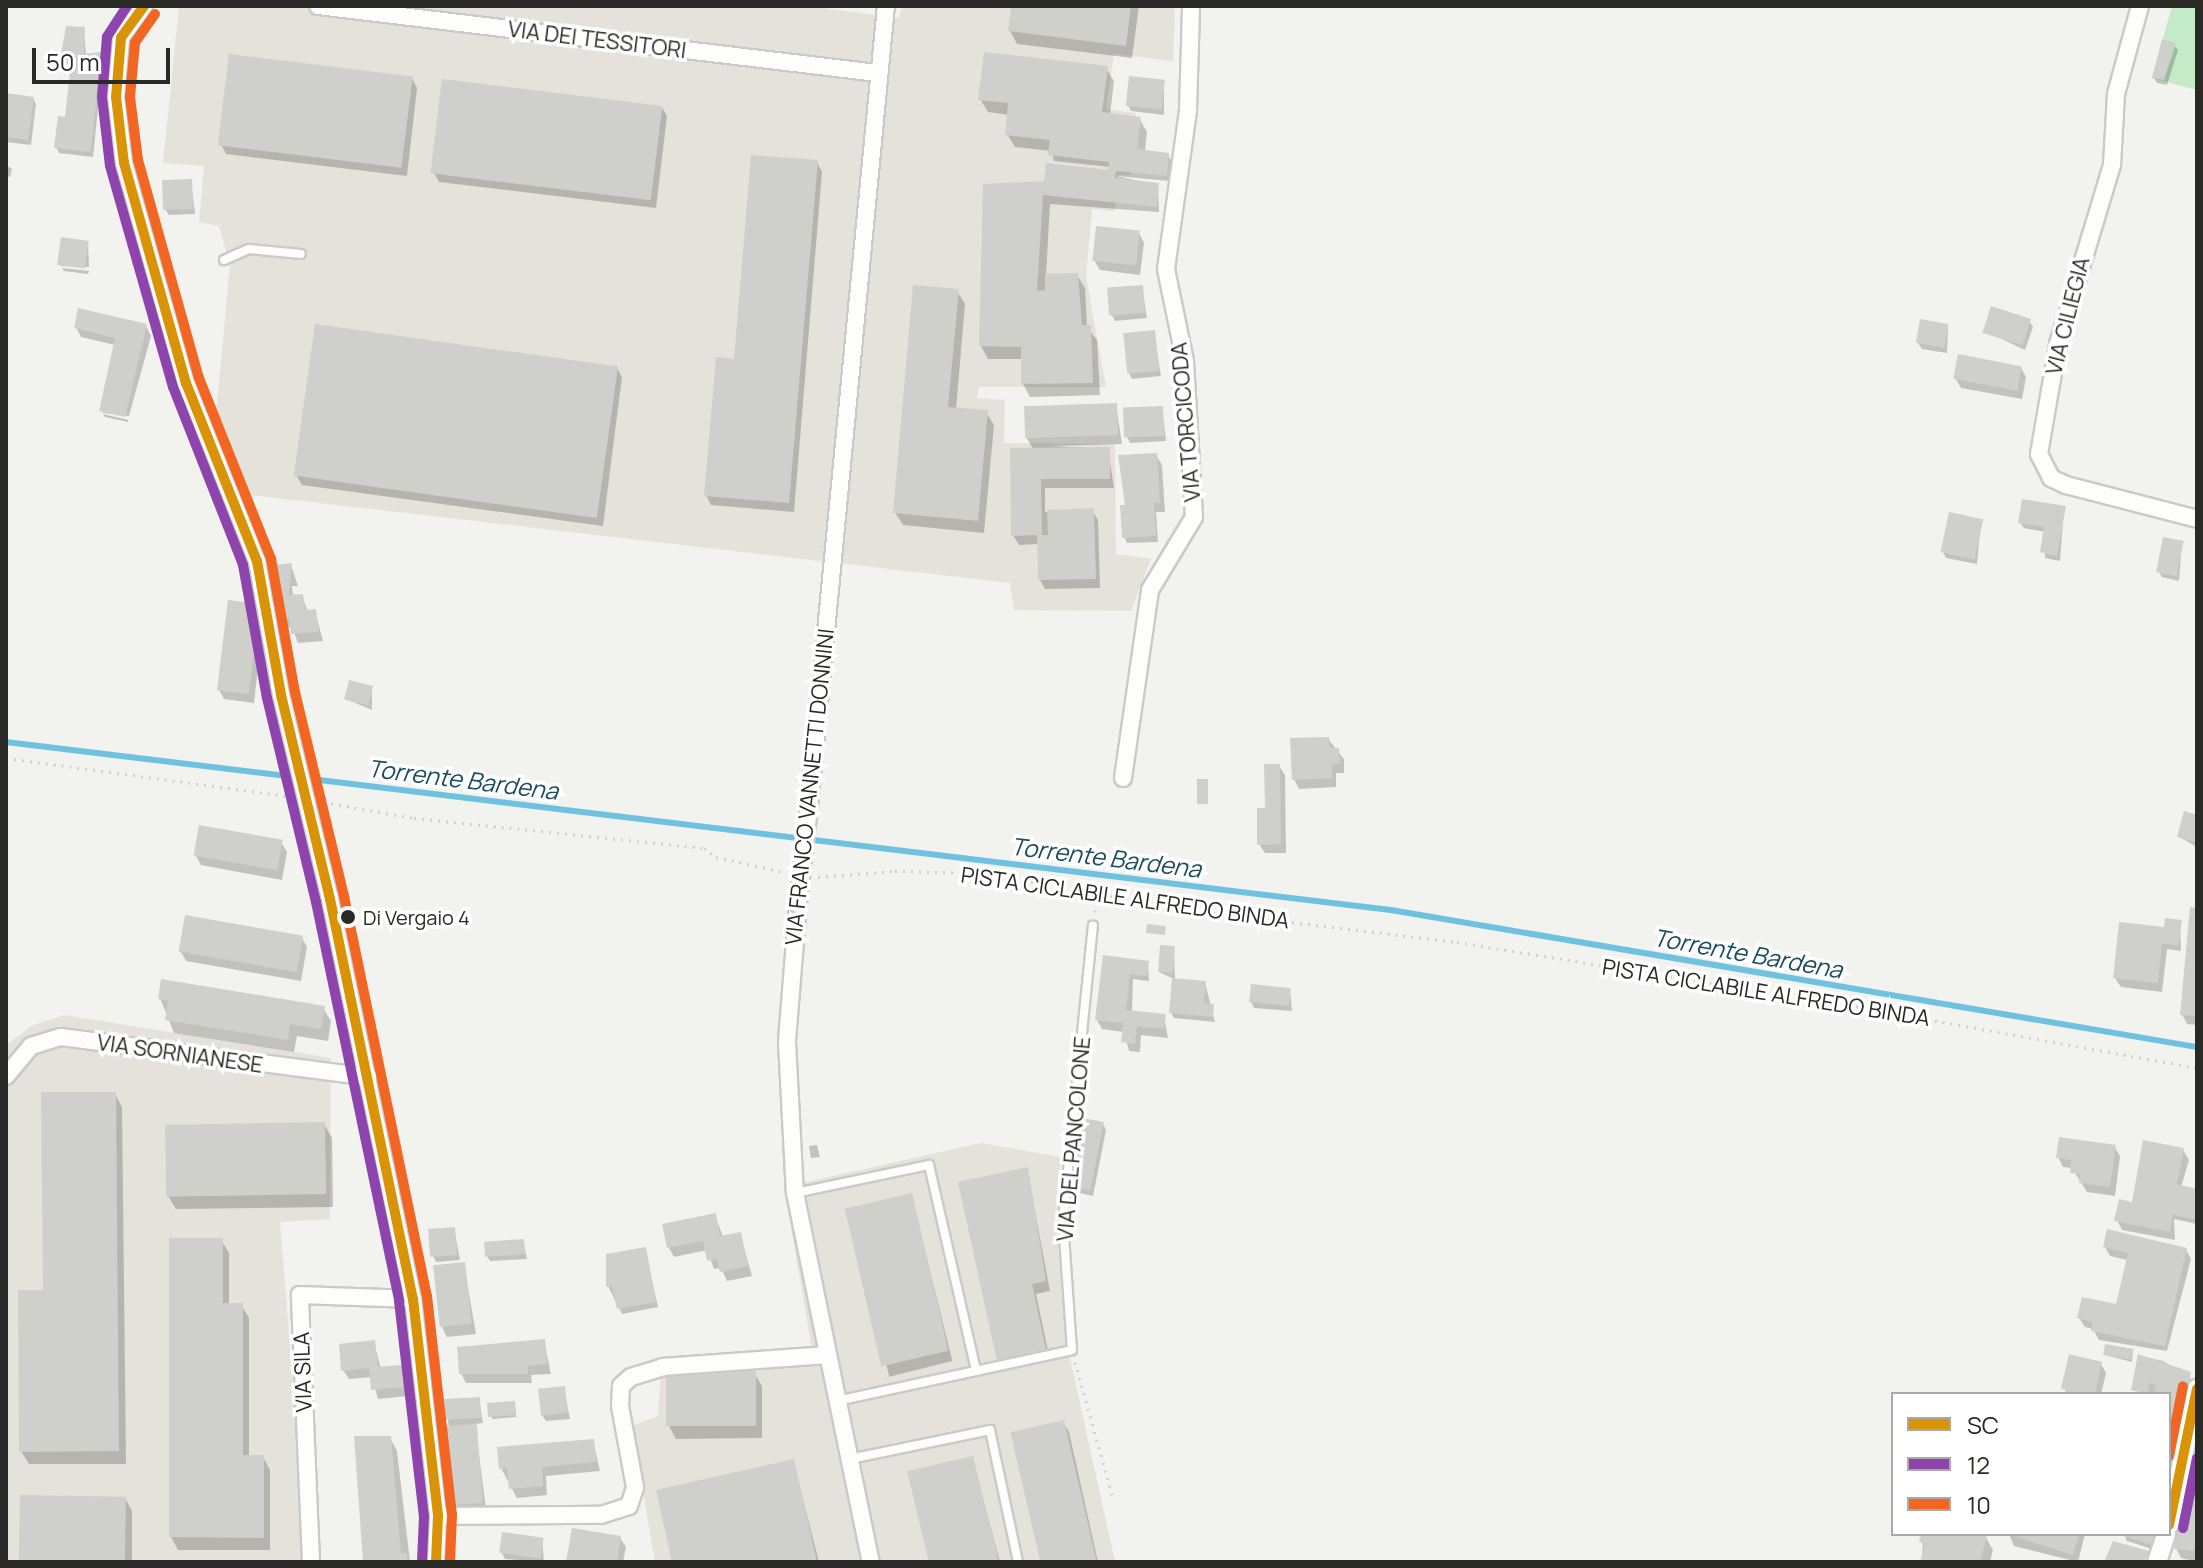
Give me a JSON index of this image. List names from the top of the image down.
{
  "streets": {
    "street": [
      "VIA DEI TESSITORI",
      "VIA CILIEGIA",
      "VIA TORCICODA",
      "VIA FRANCO VANNETTI DONNINI",
      "VIA SORNIANESE",
      "VIA SILA"
    ],
    "lane": ["VIA DEL PANCOLONE"],
    "path": ["PISTA CICLABILE ALFREDO BINDA"]
  },
  "crossings": [
    ["VIA DEI TESSITORI", "VIA FRANCO VANNETTI DONNINI"]
  ],
  "water": ["Torrente Bardena"],
  "places": ["Di Vergaio 4"],
  "lines": ["transit line SC", "transit line 12", "transit line 10"],
  "legend": ["SC", "12", "10"],
  "scale_bar": "50 m"
}
